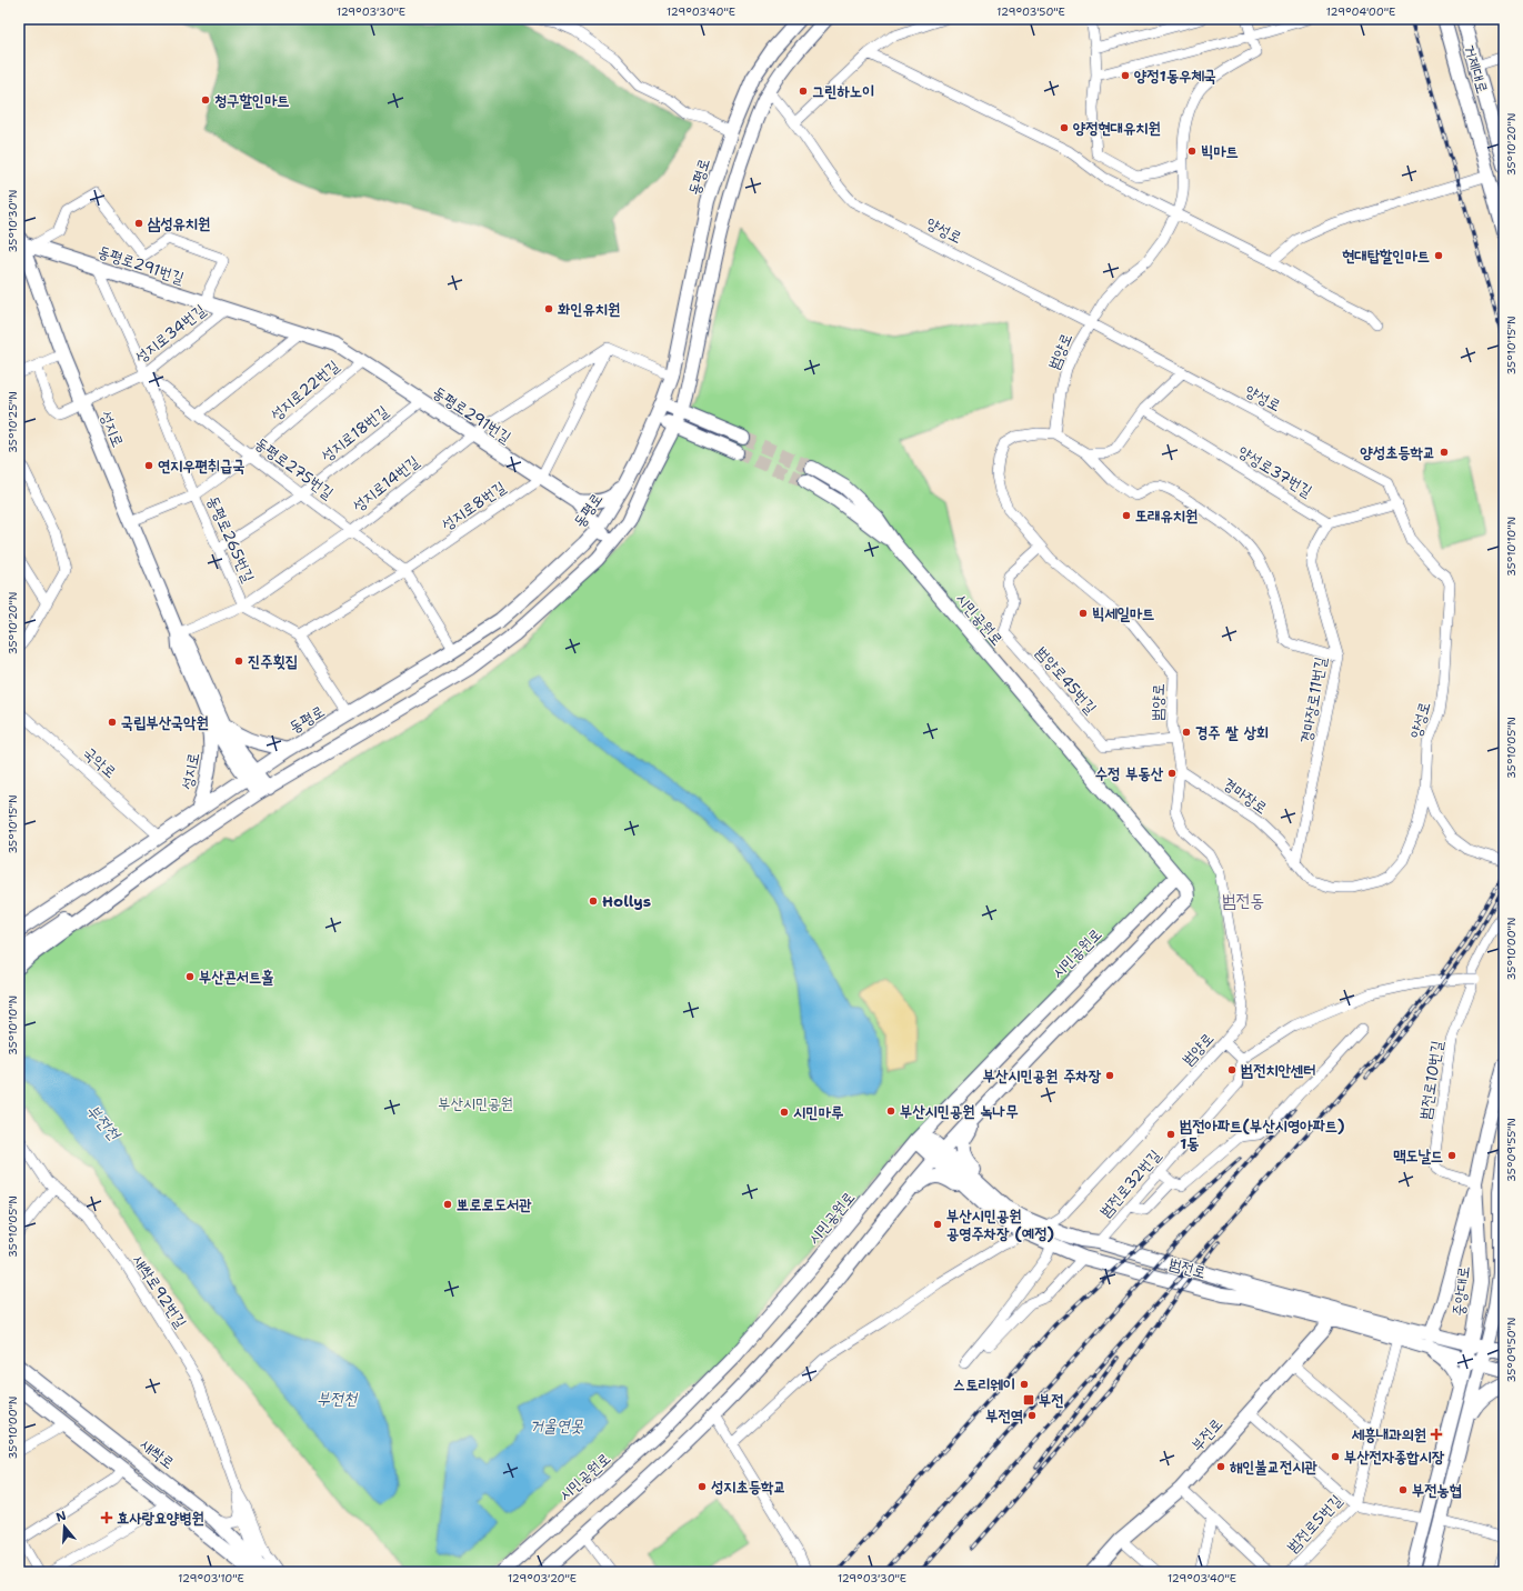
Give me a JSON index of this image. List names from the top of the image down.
{
  "streets": {
    "main road": [
      "거제대로",
      "동평로",
      "동평로291번길",
      "성지로",
      "시민공원로",
      "범전로",
      "중앙대로",
      "부전로",
      "새싹로"
    ],
    "street": [
      "양성로",
      "성지로34번길",
      "범양로",
      "성지로22번길",
      "성지로18번길",
      "동평로275번길",
      "양성로37번길",
      "성지로14번길",
      "성지로8번길",
      "동평로265번길",
      "범양로45번길",
      "경마장로11번길",
      "국악로",
      "경마장로",
      "범전로10번길",
      "범전로32번길",
      "새싹로92번길",
      "범전로5번길"
    ]
  },
  "crossings": [
    ["동평로", "동평로291번길"],
    ["동평로", "성지로"],
    ["동평로", "동평로275번길"],
    ["동평로", "동평로265번길"],
    ["동평로", "국악로"],
    ["양성로", "범양로"],
    ["양성로", "경마장로"],
    ["동평로291번길", "성지로34번길"],
    ["동평로291번길", "성지로22번길"],
    ["동평로291번길", "성지로"],
    ["동평로291번길", "성지로18번길"],
    ["동평로291번길", "성지로14번길"],
    ["동평로291번길", "성지로8번길"],
    ["동평로291번길", "동평로265번길"],
    ["성지로34번길", "성지로"],
    ["성지로34번길", "동평로275번길"],
    ["성지로34번길", "동평로265번길"],
    ["범양로", "범양로45번길"],
    ["범양로", "경마장로"],
    ["범양로", "범전로"],
    ["성지로22번길", "성지로"],
    ["성지로22번길", "동평로275번길"],
    ["성지로22번길", "동평로265번길"],
    ["성지로", "성지로14번길"],
    ["성지로18번길", "동평로275번길"],
    ["성지로18번길", "동평로265번길"],
    ["동평로275번길", "성지로14번길"],
    ["동평로275번길", "성지로8번길"],
    ["동평로275번길", "동평로265번길"],
    ["양성로37번길", "경마장로11번길"],
    ["성지로14번길", "성지로8번길"],
    ["성지로14번길", "동평로265번길"],
    ["성지로8번길", "동평로265번길"],
    ["시민공원로", "범전로"],
    ["경마장로11번길", "경마장로"],
    ["범전로10번길", "중앙대로"],
    ["범전로32번길", "범전로"],
    ["범전로", "중앙대로"],
    ["범전로", "부전로"],
    ["범전로", "범전로5번길"],
    ["새싹로92번길", "새싹로"]
  ],
  "districts": ["범전동"],
  "water": ["부전천", "거울연못"],
  "parks": ["부산시민공원"],
  "places": {
    "other": [
      "양정1동우체국",
      "그린하노이",
      "청구할인마트",
      "양정현대유치원",
      "빅마트",
      "삼성유치원",
      "현대탑할인마트",
      "화인유치원",
      "양성초등학교",
      "연지우편취급국",
      "또래유치원",
      "빅세일마트",
      "진주횟집",
      "국립부산국악원",
      "경주 쌀 상회",
      "수정 부동산",
      "Hollys",
      "부산콘서트홀",
      "범전치안센터",
      "부산시민공원 주차장",
      "부산시민공원 녹나무",
      "시민마루",
      "범전아파트(부산시영아파트) 1동",
      "맥도날드",
      "뽀로로도서관",
      "부산시민공원 공영주차장 (예정)",
      "스토리웨이",
      "부전역",
      "부산전자종합시장",
      "해인불교전시관",
      "성지초등학교",
      "부전농협"
    ],
    "transit": ["부전"],
    "health": ["세흥내과의원", "효사랑요양병원"]
  },
  "north": "top",
  "coordinates": [
    "129°03'30\"E",
    "129°03'40\"E",
    "129°03'50\"E",
    "129°04'00\"E",
    "35°10'20\"N",
    "35°10'30\"N",
    "35°10'15\"N",
    "35°10'25\"N",
    "35°10'10\"N",
    "35°10'05\"N",
    "35°10'00\"N",
    "35°09'55\"N",
    "35°09'50\"N",
    "129°03'10\"E",
    "129°03'20\"E"
  ]
}
